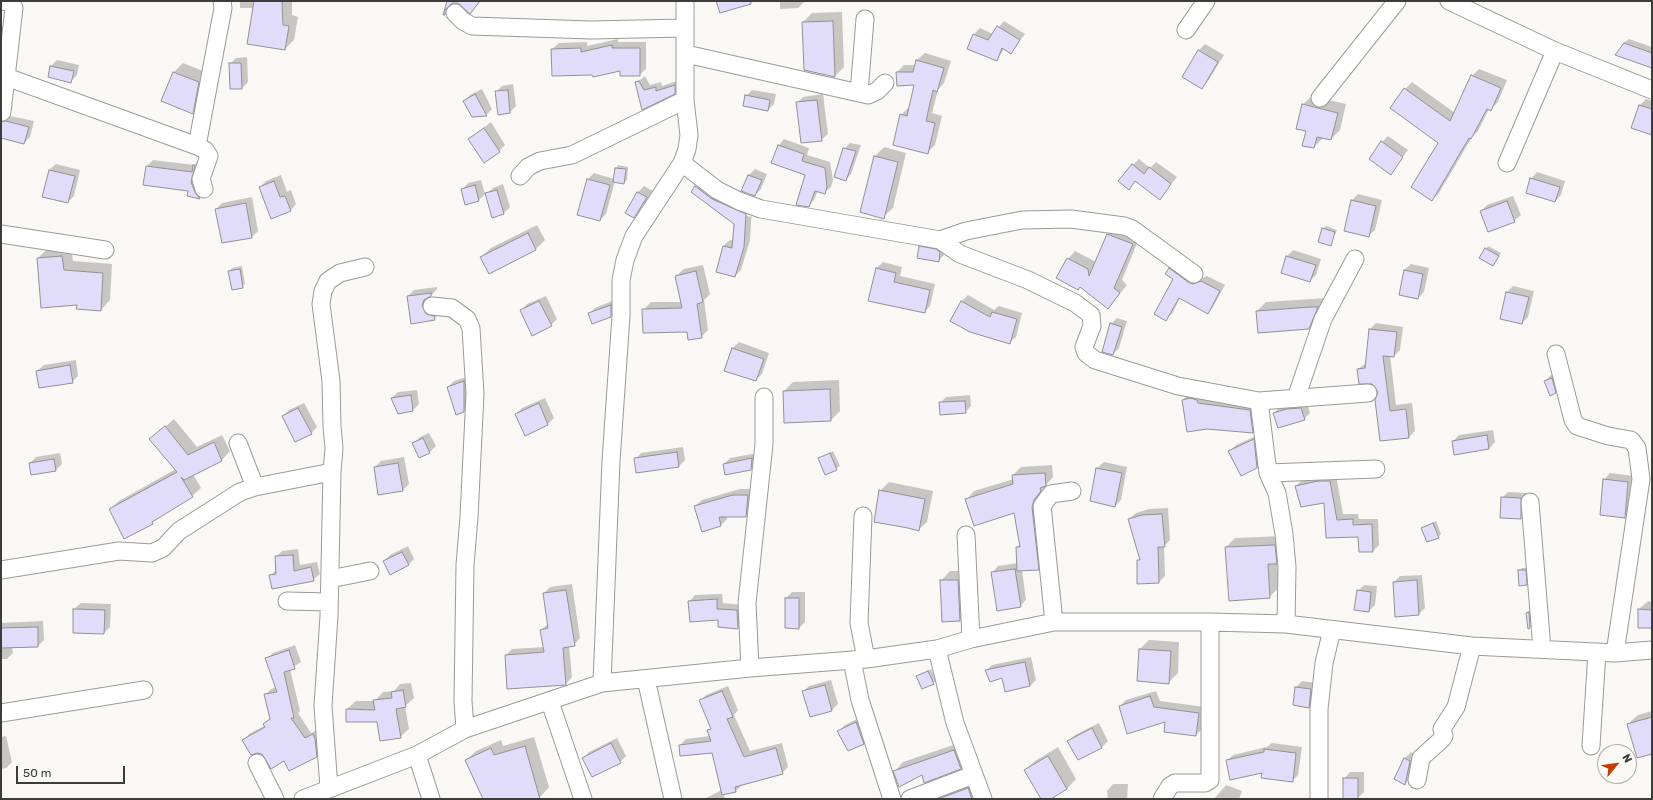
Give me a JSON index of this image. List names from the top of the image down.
{
  "scale_bar": "50 m",
  "north": "top right"
}
